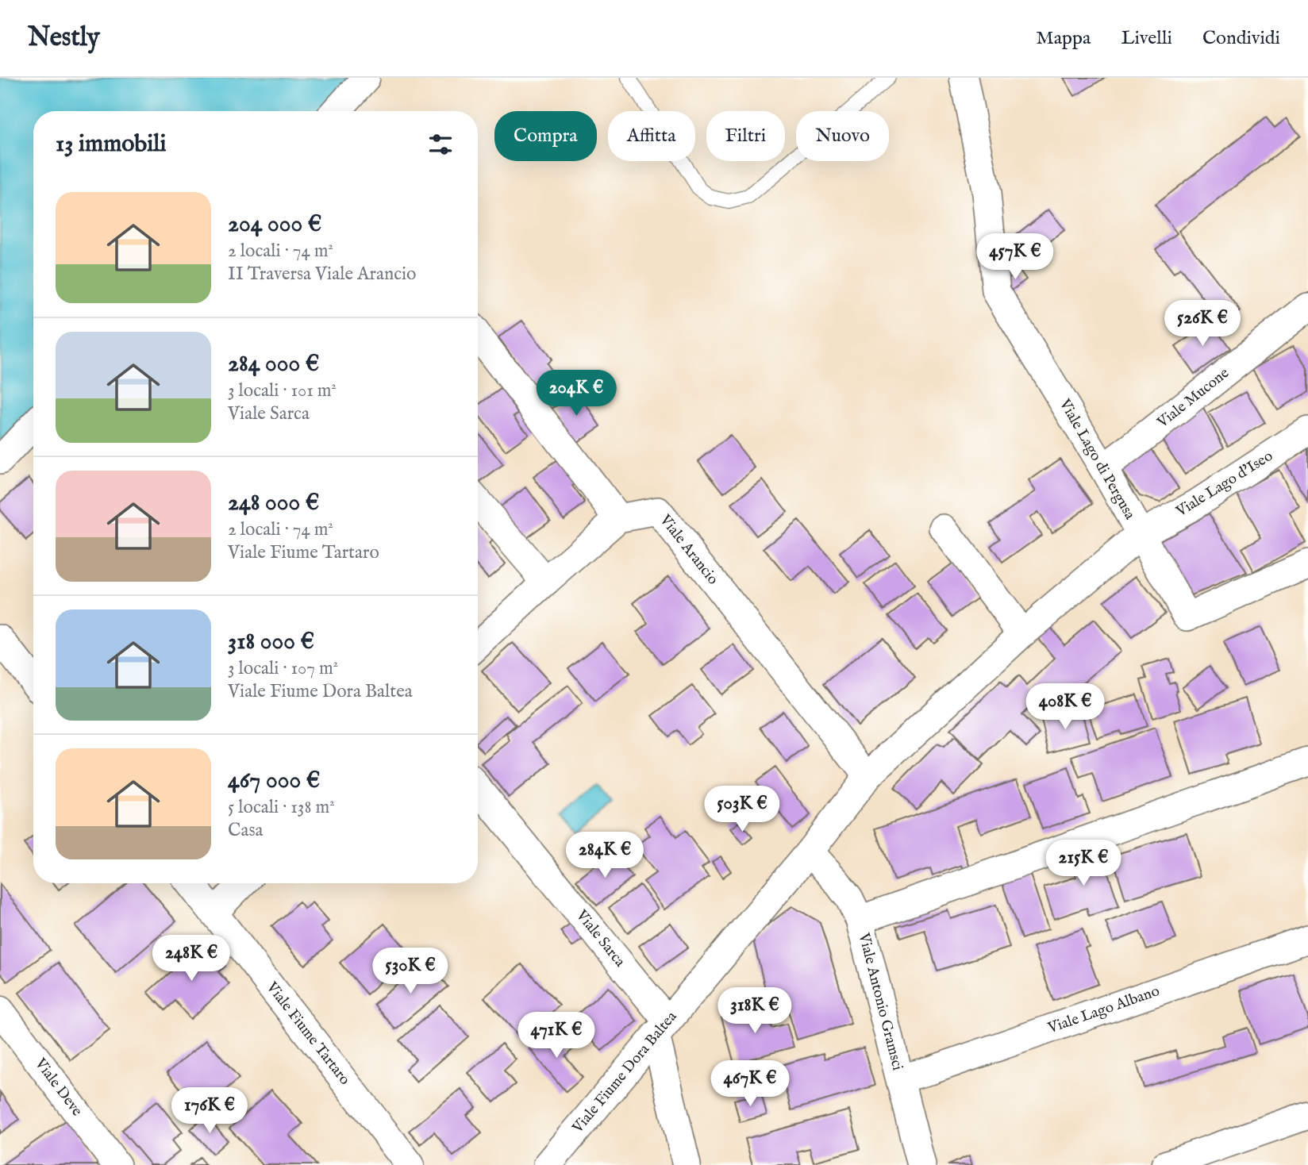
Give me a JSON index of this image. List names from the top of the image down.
{
  "streets": {
    "street": [
      "Viale Mucone",
      "Viale Lago di Pergusa",
      "Viale Lago d'Iseo",
      "Viale Arancio",
      "Viale Sarca",
      "Viale Antonio Gramsci",
      "Viale Lago Albano",
      "Viale Fiume Tartaro",
      "Viale Fiume Dora Baltea",
      "Viale Deve"
    ]
  },
  "crossings": [
    ["Viale Mucone", "Viale Lago di Pergusa"],
    ["Viale Lago di Pergusa", "Viale Lago d'Iseo"],
    ["Viale Lago di Pergusa", "Viale Arancio"],
    ["Viale Lago di Pergusa", "Viale Antonio Gramsci"],
    ["Viale Lago di Pergusa", "Viale Fiume Dora Baltea"],
    ["Viale Sarca", "Viale Fiume Dora Baltea"],
    ["Viale Antonio Gramsci", "Viale Lago Albano"],
    ["Viale Antonio Gramsci", "Viale Fiume Dora Baltea"]
  ],
  "page": {
    "header": "Nestly",
    "nav": ["Mappa", "Livelli", "Condividi"],
    "chip": [
      "Compra",
      "Affitta",
      "Filtri",
      "Nuovo"
    ],
    "heading": "13 immobili",
    "list": [
      {
        "name": "204 000 €",
        "note": "2 locali · 74 m² · II Traversa Viale Arancio"
      },
      {
        "name": "284 000 €",
        "note": "3 locali · 101 m² · Viale Sarca"
      },
      {
        "name": "248 000 €",
        "note": "2 locali · 74 m² · Viale Fiume Tartaro"
      },
      {
        "name": "318 000 €",
        "note": "3 locali · 107 m² · Viale Fiume Dora Baltea"
      },
      {
        "name": "467 000 €",
        "note": "5 locali · 138 m² · Casa"
      }
    ],
    "price": [
      "457K €",
      "526K €",
      "204K €",
      "408K €",
      "503K €",
      "284K €",
      "215K €",
      "248K €",
      "530K €",
      "318K €",
      "471K €",
      "467K €",
      "176K €"
    ]
  }
}
